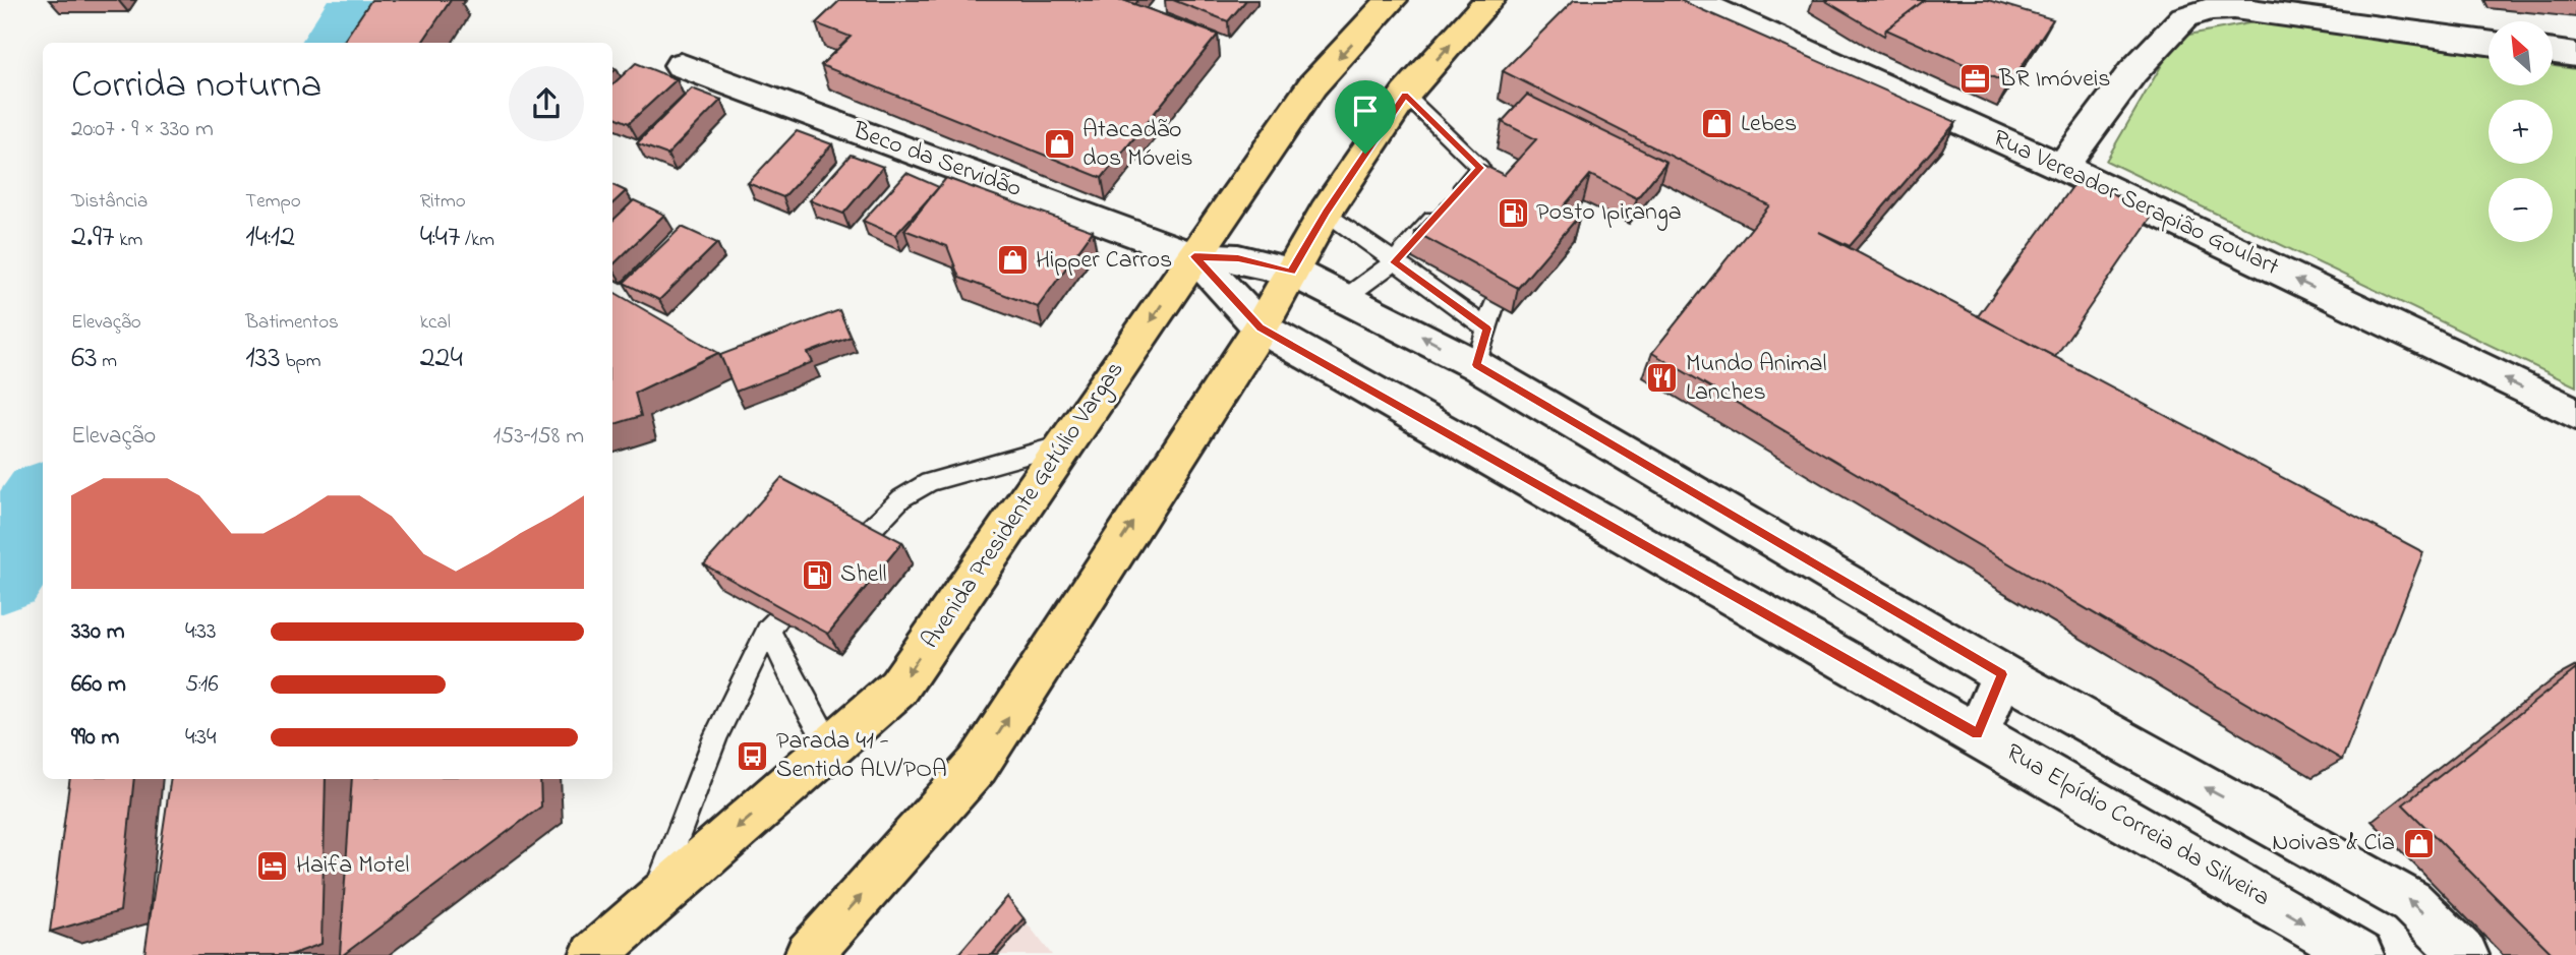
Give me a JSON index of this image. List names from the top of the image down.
{
  "streets": {
    "main road": [
      "Beco da Servidão",
      "Rua Vereador Serapião Goulart",
      "Avenida Presidente Getúlio Vargas",
      "Rua Elpídio Correia da Silveira"
    ]
  },
  "crossings": [
    ["Beco da Servidão", "Avenida Presidente Getúlio Vargas"],
    ["Beco da Servidão", "Rua Elpídio Correia da Silveira"],
    ["Avenida Presidente Getúlio Vargas", "Rua Elpídio Correia da Silveira"]
  ],
  "one_way": ["Rua Vereador Serapião Goulart"],
  "places": {
    "office": ["BR Imóveis"],
    "shop": [
      "Lebes",
      "Atacadão dos Móveis",
      "Hipper Carros",
      "Noivas & Cia"
    ],
    "fuel station": ["Posto Ipiranga", "Shell"],
    "restaurant": ["Mundo Animal Lanches"],
    "bus stop": ["Parada 41 - Sentido ALV/POA"],
    "hotel": ["Haifa Motel"]
  },
  "north": "top left",
  "page": {
    "map_buttons": ["+", "−"],
    "heading": ["Corrida noturna", "20:07 · 9 × 330 m"],
    "stats": [
      ["Distância", "2.97 km"],
      ["Tempo", "14:12"],
      ["Ritmo", "4:47 /km"],
      ["Elevação", "63 m"],
      ["Batimentos", "133 bpm"],
      ["kcal", "224"]
    ],
    "chart": ["Elevação", "153–158 m"],
    "list": [
      {
        "name": "330 m",
        "note": "4:33"
      },
      {
        "name": "660 m",
        "note": "5:16"
      },
      {
        "name": "990 m",
        "note": "4:34"
      }
    ]
  }
}
